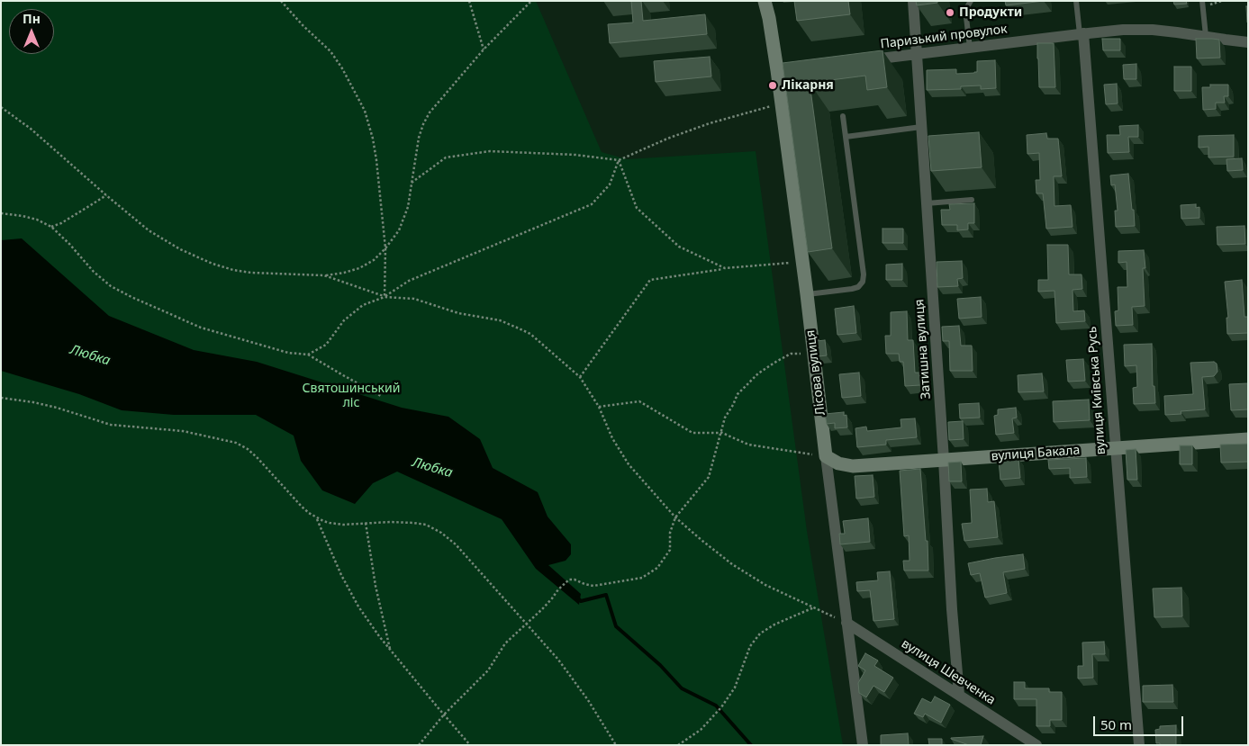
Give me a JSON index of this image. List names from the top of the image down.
{
  "streets": {
    "street": [
      "Паризький провулок",
      "Затишна вулиця",
      "Лісова вулиця",
      "вулиця Київська Русь",
      "вулиця Бакала",
      "вулиця Шевченка"
    ]
  },
  "crossings": [
    ["Паризький провулок", "Затишна вулиця"],
    ["Паризький провулок", "вулиця Київська Русь"],
    ["Затишна вулиця", "вулиця Бакала"],
    ["Затишна вулиця", "вулиця Шевченка"],
    ["Лісова вулиця", "вулиця Бакала"],
    ["Лісова вулиця", "вулиця Шевченка"],
    ["вулиця Київська Русь", "вулиця Бакала"]
  ],
  "water": ["Любка"],
  "parks": ["Святошинський ліс"],
  "places": ["Продукти", "Лікарня"],
  "scale_bar": "50 m",
  "north": "top"
}
